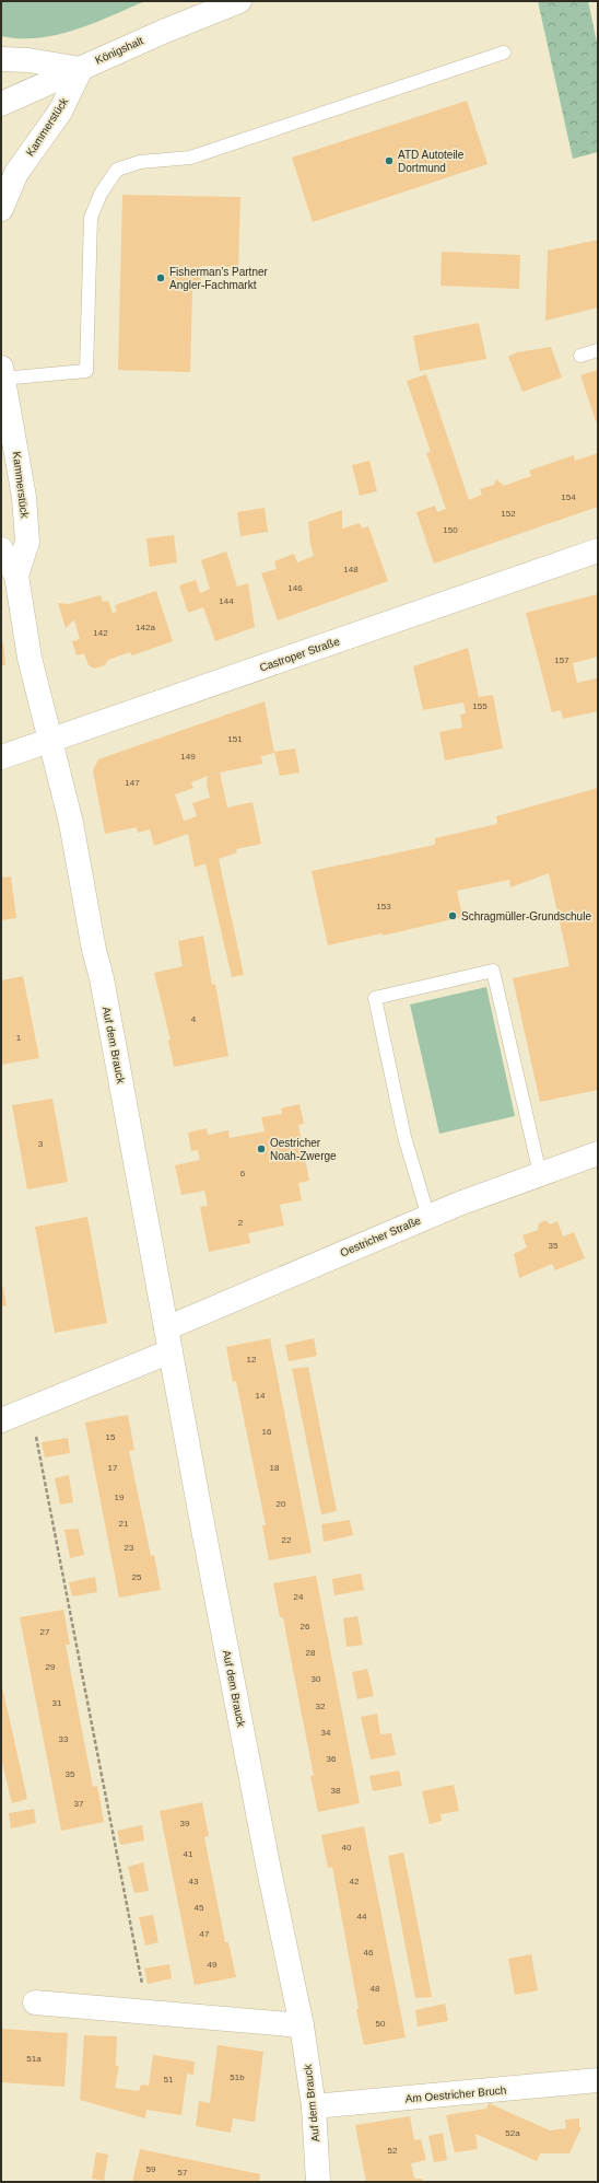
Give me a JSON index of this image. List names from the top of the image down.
{
  "streets": {
    "street": [
      "Königshalt",
      "Kammerstück",
      "Castroper Straße",
      "Auf dem Brauck",
      "Oestricher Straße",
      "Am Oestricher Bruch"
    ]
  },
  "crossings": [
    ["Königshalt", "Kammerstück"],
    ["Kammerstück", "Castroper Straße"],
    ["Kammerstück", "Auf dem Brauck"],
    ["Castroper Straße", "Auf dem Brauck"],
    ["Auf dem Brauck", "Oestricher Straße"],
    ["Auf dem Brauck", "Am Oestricher Bruch"]
  ],
  "places": [
    "ATD Autoteile Dortmund",
    "Fisherman’s Partner Angler-Fachmarkt",
    "Schragmüller-Grundschule",
    "Oestricher Noah-Zwerge"
  ],
  "house_numbers": [
    "154",
    "152",
    "150",
    "148",
    "146",
    "144",
    "142a",
    "142",
    "157",
    "155",
    "151",
    "149",
    "147",
    "153",
    "4",
    "1",
    "3",
    "6",
    "2",
    "35",
    "12",
    "14",
    "16",
    "15",
    "17",
    "18",
    "19",
    "20",
    "21",
    "22",
    "23",
    "25",
    "24",
    "26",
    "27",
    "28",
    "29",
    "30",
    "31",
    "32",
    "34",
    "33",
    "36",
    "35",
    "38",
    "37",
    "39",
    "40",
    "41",
    "43",
    "42",
    "45",
    "44",
    "47",
    "46",
    "49",
    "48",
    "50",
    "51a",
    "51b",
    "51",
    "52a",
    "52",
    "59",
    "57"
  ]
}
